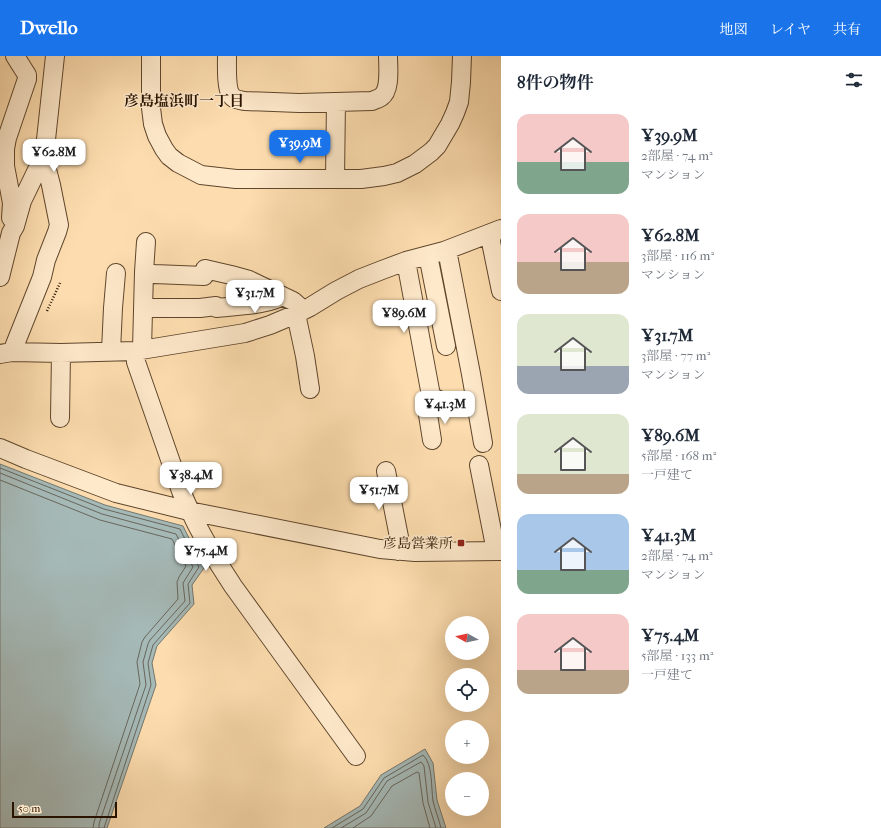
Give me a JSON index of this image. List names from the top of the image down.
{
  "districts": ["彦島塩浜町一丁目"],
  "places": {
    "transit": ["彦島営業所"]
  },
  "scale_bar": "50 m",
  "north": "left",
  "page": {
    "header": "Dwello",
    "nav": ["地図", "レイヤ", "共有"],
    "heading": "8件の物件",
    "list": [
      {
        "name": "¥39.9M",
        "note": "2部屋 · 74 m² · マンション"
      },
      {
        "name": "¥62.8M",
        "note": "3部屋 · 116 m² · マンション"
      },
      {
        "name": "¥31.7M",
        "note": "3部屋 · 77 m² · マンション"
      },
      {
        "name": "¥89.6M",
        "note": "5部屋 · 168 m² · 一戸建て"
      },
      {
        "name": "¥41.3M",
        "note": "2部屋 · 74 m² · マンション"
      },
      {
        "name": "¥75.4M",
        "note": "5部屋 · 133 m² · 一戸建て"
      }
    ],
    "price": [
      "¥39.9M",
      "¥62.8M",
      "¥31.7M",
      "¥89.6M",
      "¥41.3M",
      "¥38.4M",
      "¥51.7M",
      "¥75.4M"
    ],
    "map_buttons": ["+", "−"],
    "scale": "50 m"
  }
}
